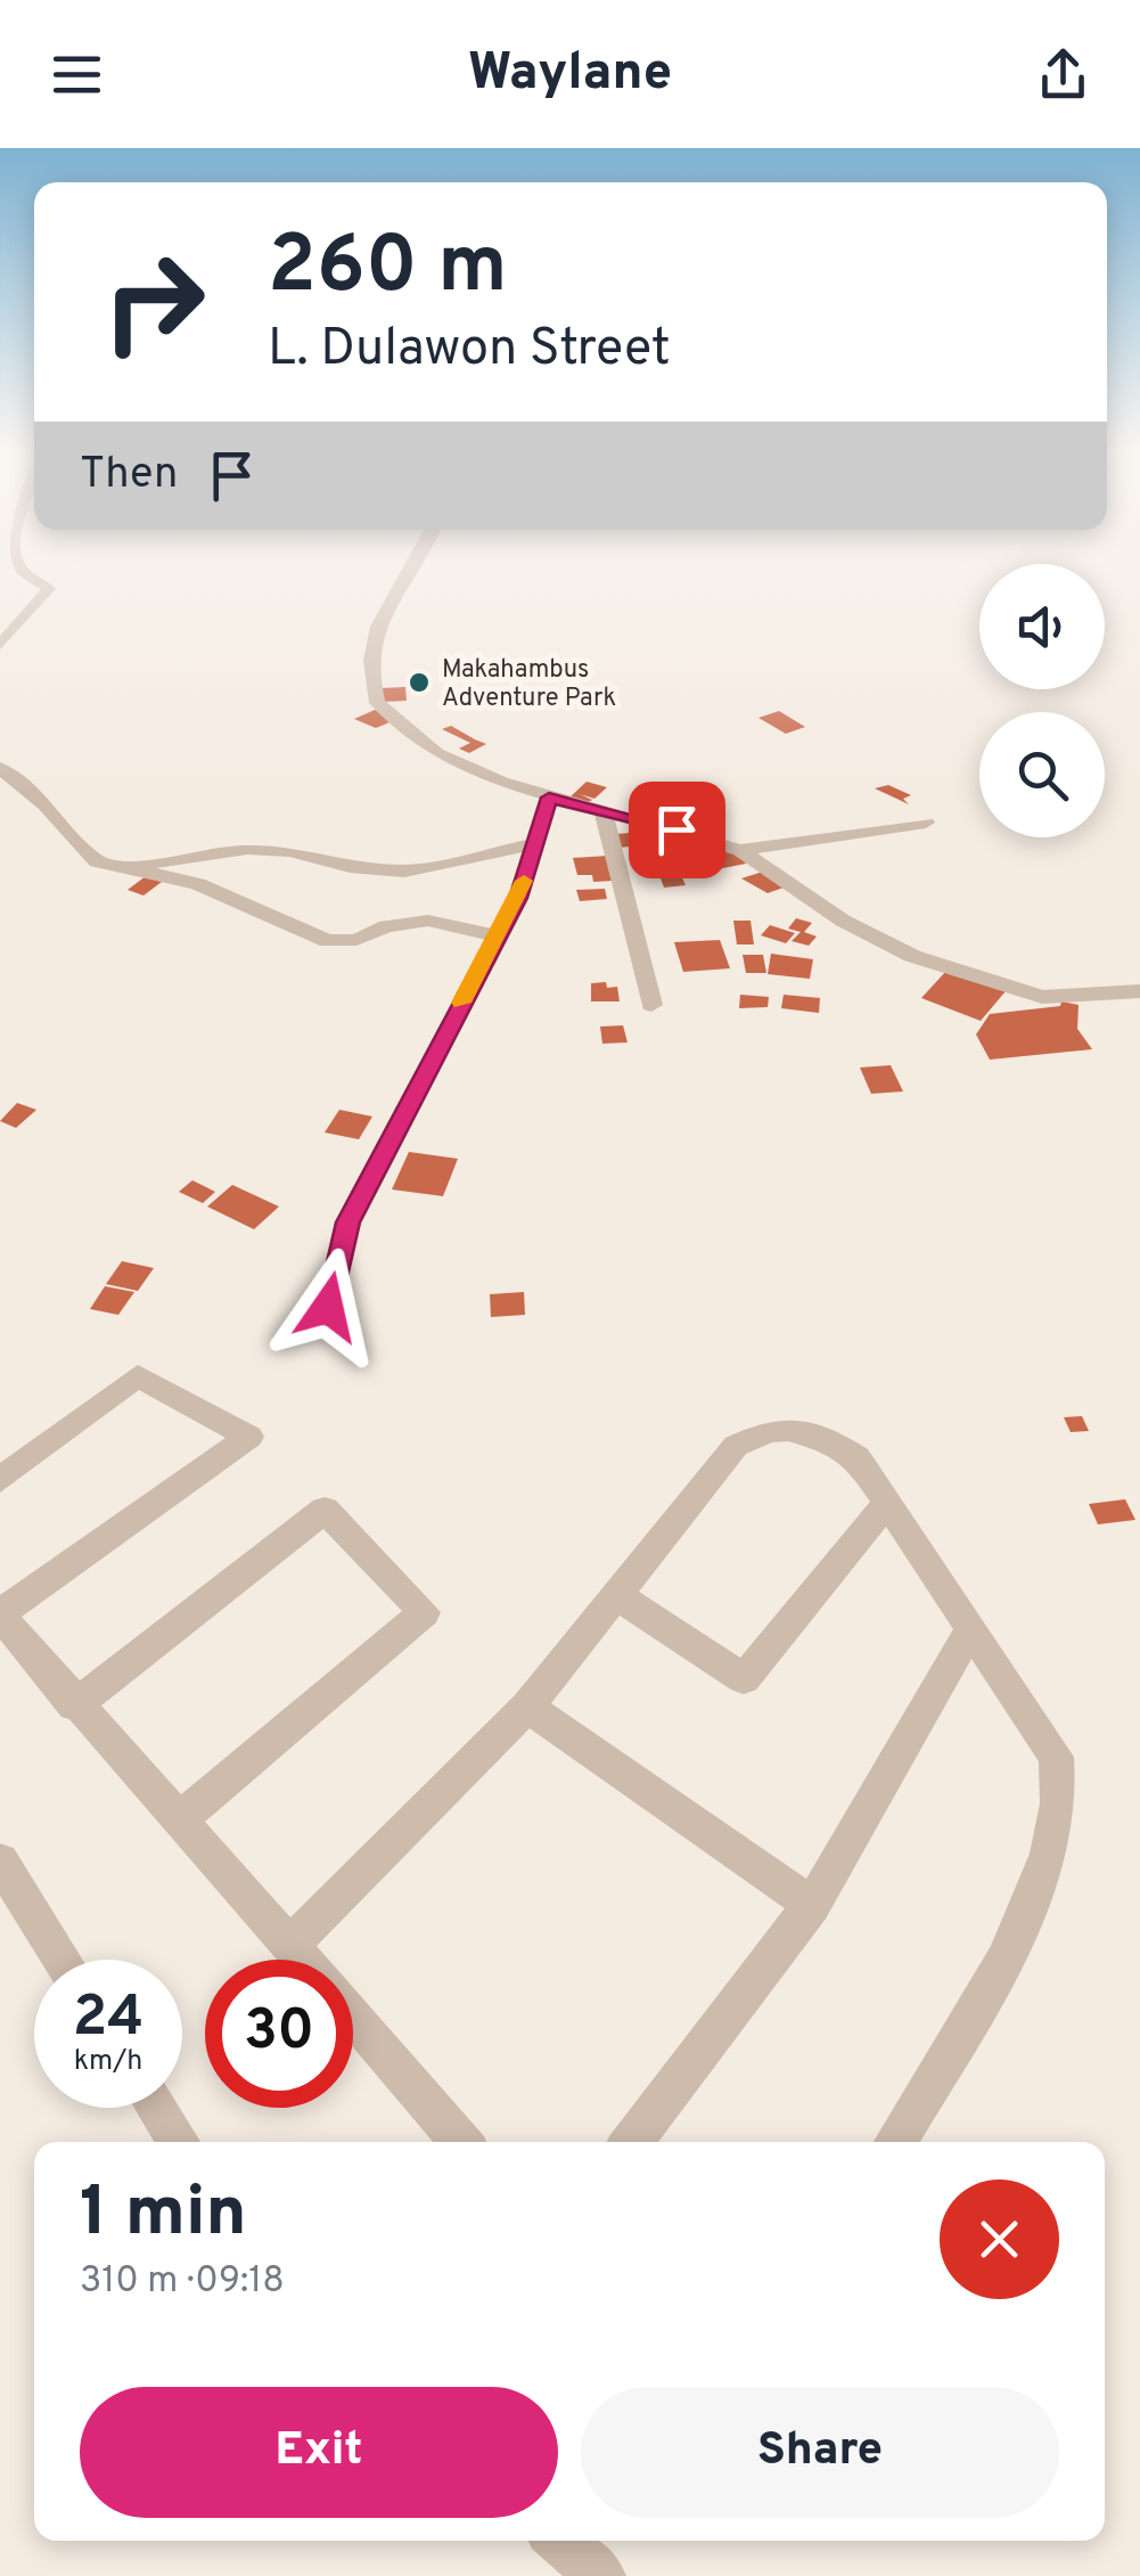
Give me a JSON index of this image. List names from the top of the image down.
{
  "places": ["Makahambus Adventure Park"],
  "page": {
    "header": "Waylane",
    "turn": ["260 m", "L. Dulawon Street"],
    "then": "Then",
    "speed": "24 km/h",
    "limit": "30",
    "heading": ["1 min", "310 m · 09:18"],
    "buttons": ["Exit", "Share"]
  }
}
